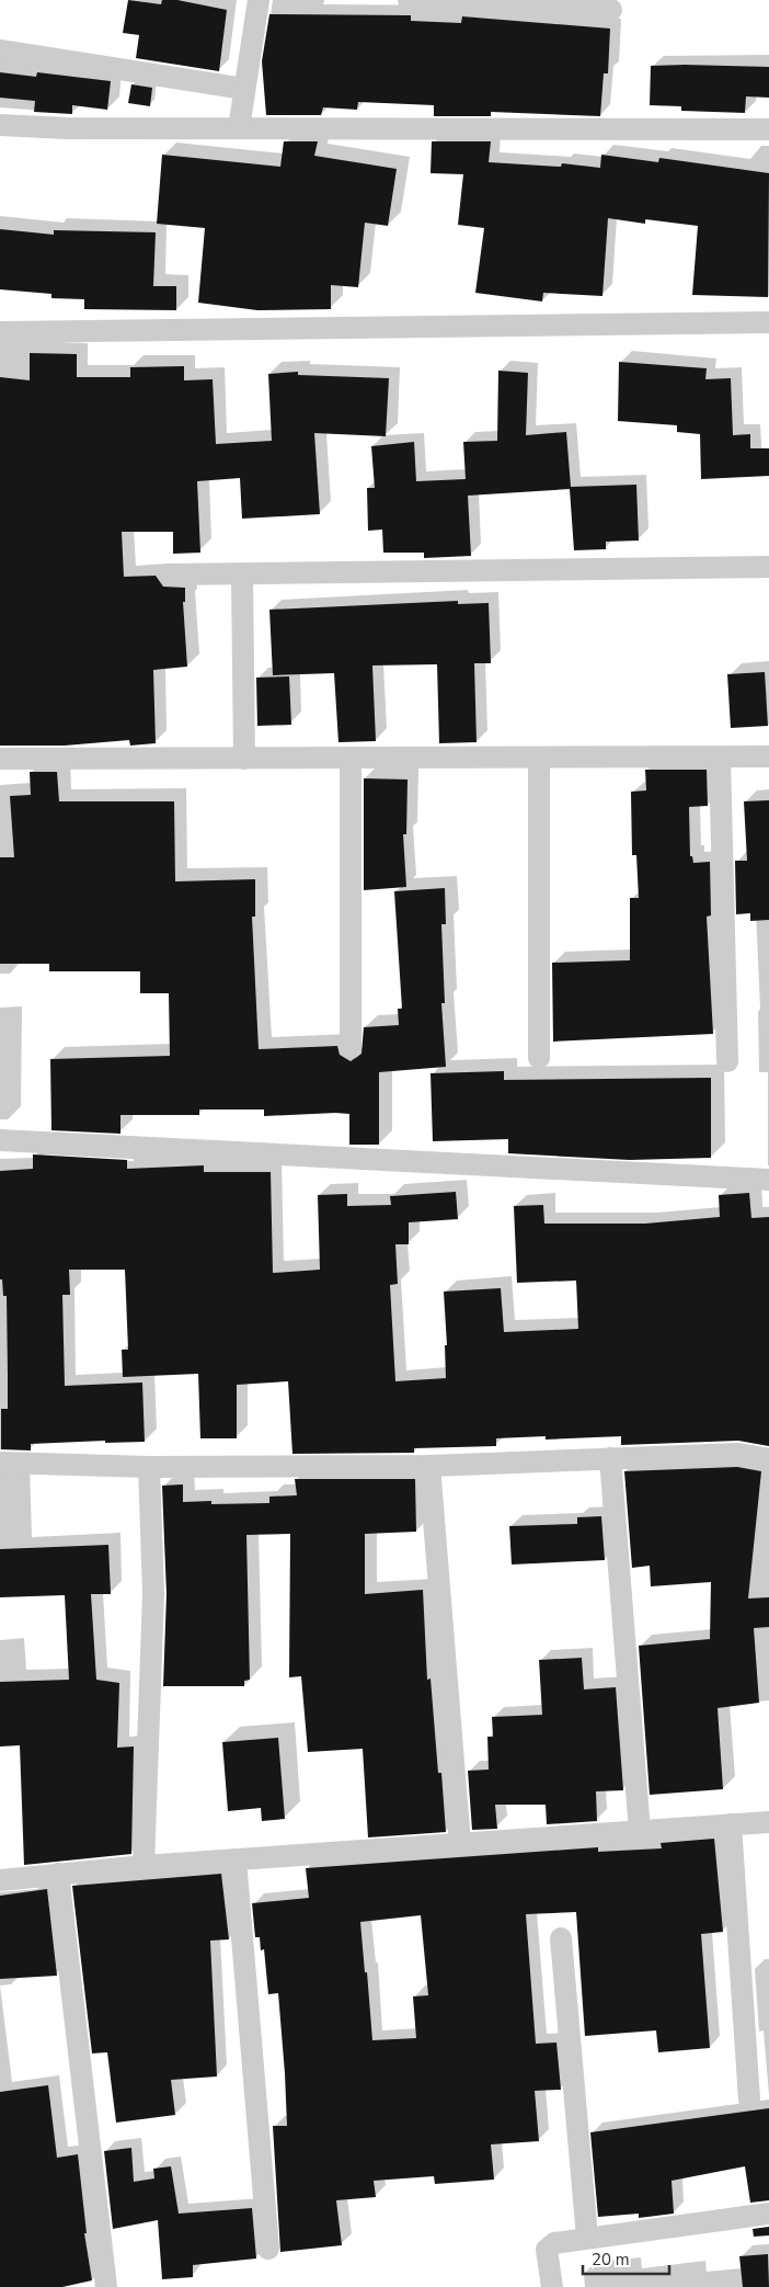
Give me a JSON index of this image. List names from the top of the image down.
{
  "scale_bar": "20 m"
}
